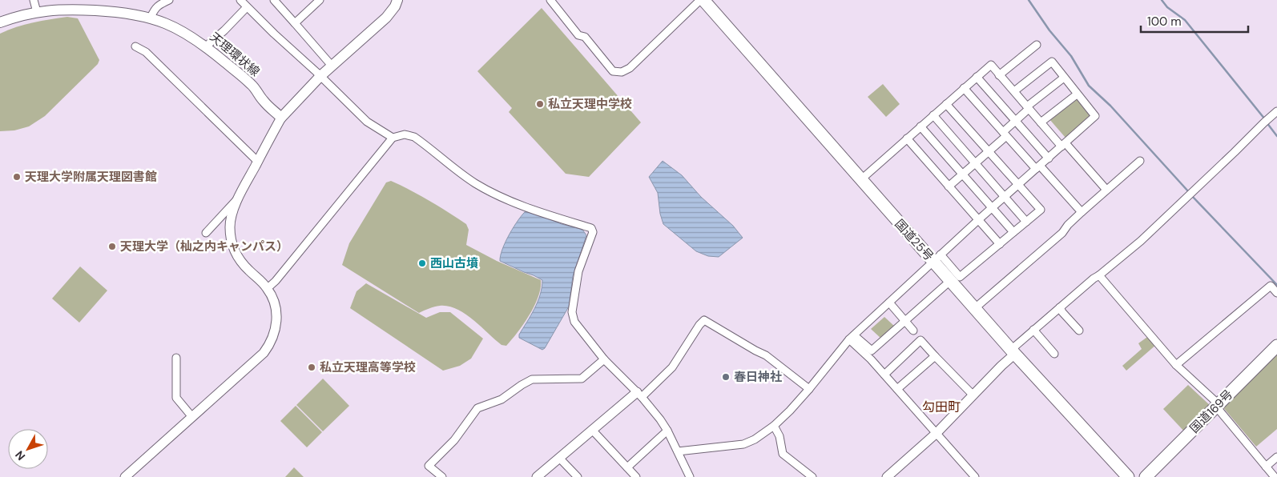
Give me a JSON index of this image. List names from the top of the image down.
{
  "streets": {
    "highway": ["国道25号", "国道169号"],
    "main road": ["天理環状線"]
  },
  "districts": ["勾田町"],
  "places": [
    "私立天理中学校",
    "天理大学附属天理図書館",
    "天理大学（杣之内キャンパス）",
    "西山古墳",
    "私立天理高等学校",
    "春日神社"
  ],
  "scale_bar": "100 m",
  "north": "bottom left"
}
